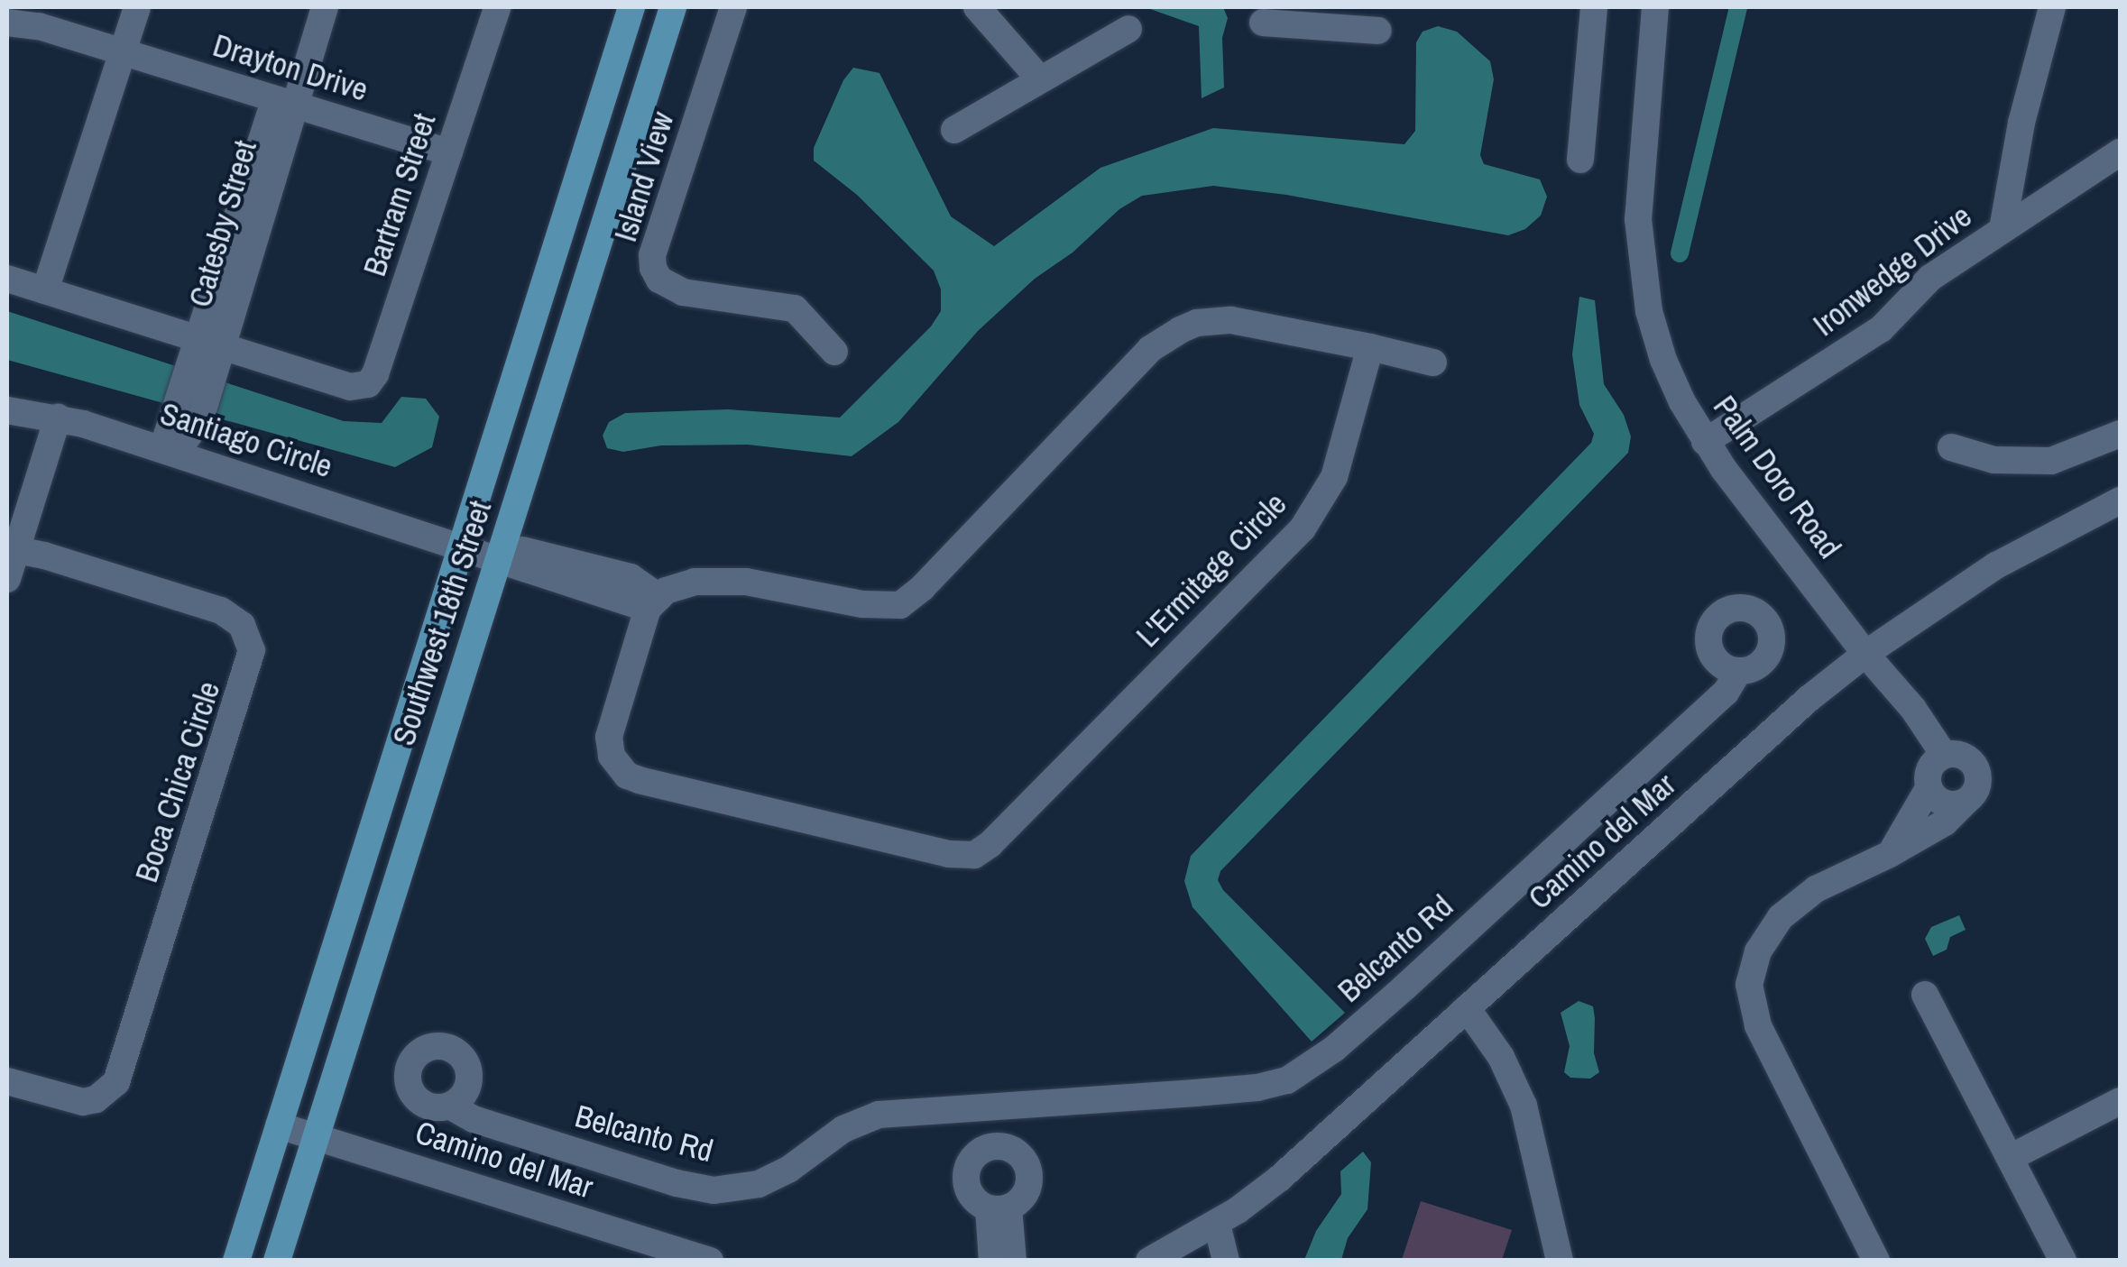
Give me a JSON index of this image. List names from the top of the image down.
{
  "streets": {
    "main road": ["Southwest 18th Street"],
    "street": [
      "Drayton Drive",
      "Island View",
      "Bartram Street",
      "Catesby Street",
      "Ironwedge Drive",
      "Santiago Circle",
      "Palm Doro Road",
      "L'Ermitage Circle",
      "Boca Chica Circle",
      "Camino del Mar",
      "Belcanto Rd"
    ]
  },
  "crossings": [
    ["Drayton Drive", "Bartram Street"],
    ["Drayton Drive", "Catesby Street"],
    ["Bartram Street", "Catesby Street"],
    ["Catesby Street", "Santiago Circle"],
    ["Ironwedge Drive", "Palm Doro Road"],
    ["Santiago Circle", "Southwest 18th Street"],
    ["Palm Doro Road", "Camino del Mar"],
    ["Southwest 18th Street", "Camino del Mar"]
  ]
}
